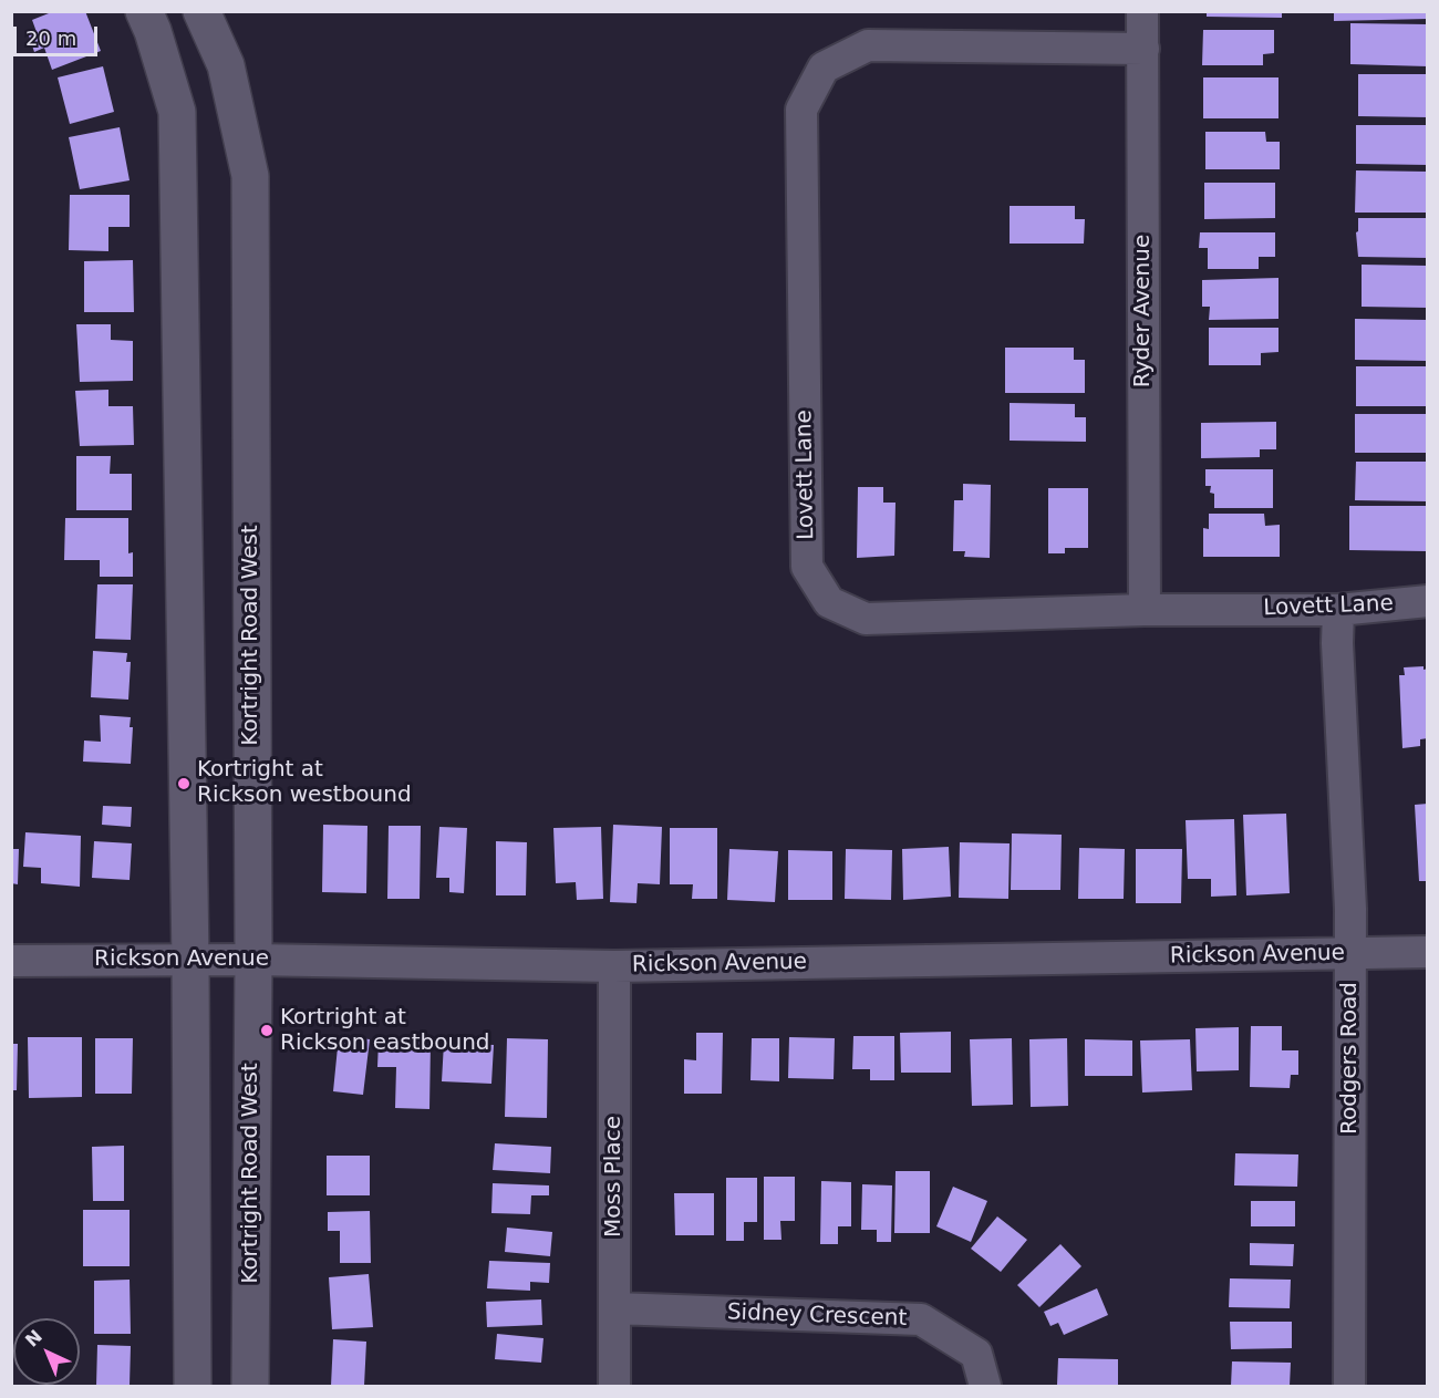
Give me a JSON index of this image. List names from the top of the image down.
{
  "streets": {
    "street": [
      "Ryder Avenue",
      "Lovett Lane",
      "Kortright Road West",
      "Rickson Avenue",
      "Rodgers Road",
      "Moss Place",
      "Sidney Crescent"
    ]
  },
  "crossings": [
    ["Ryder Avenue", "Lovett Lane"],
    ["Lovett Lane", "Rodgers Road"],
    ["Kortright Road West", "Rickson Avenue"],
    ["Rickson Avenue", "Rodgers Road"],
    ["Rickson Avenue", "Moss Place"],
    ["Moss Place", "Sidney Crescent"]
  ],
  "places": ["Kortright at Rickson westbound", "Kortright at Rickson eastbound"],
  "scale_bar": "20 m",
  "north": "top left"
}
